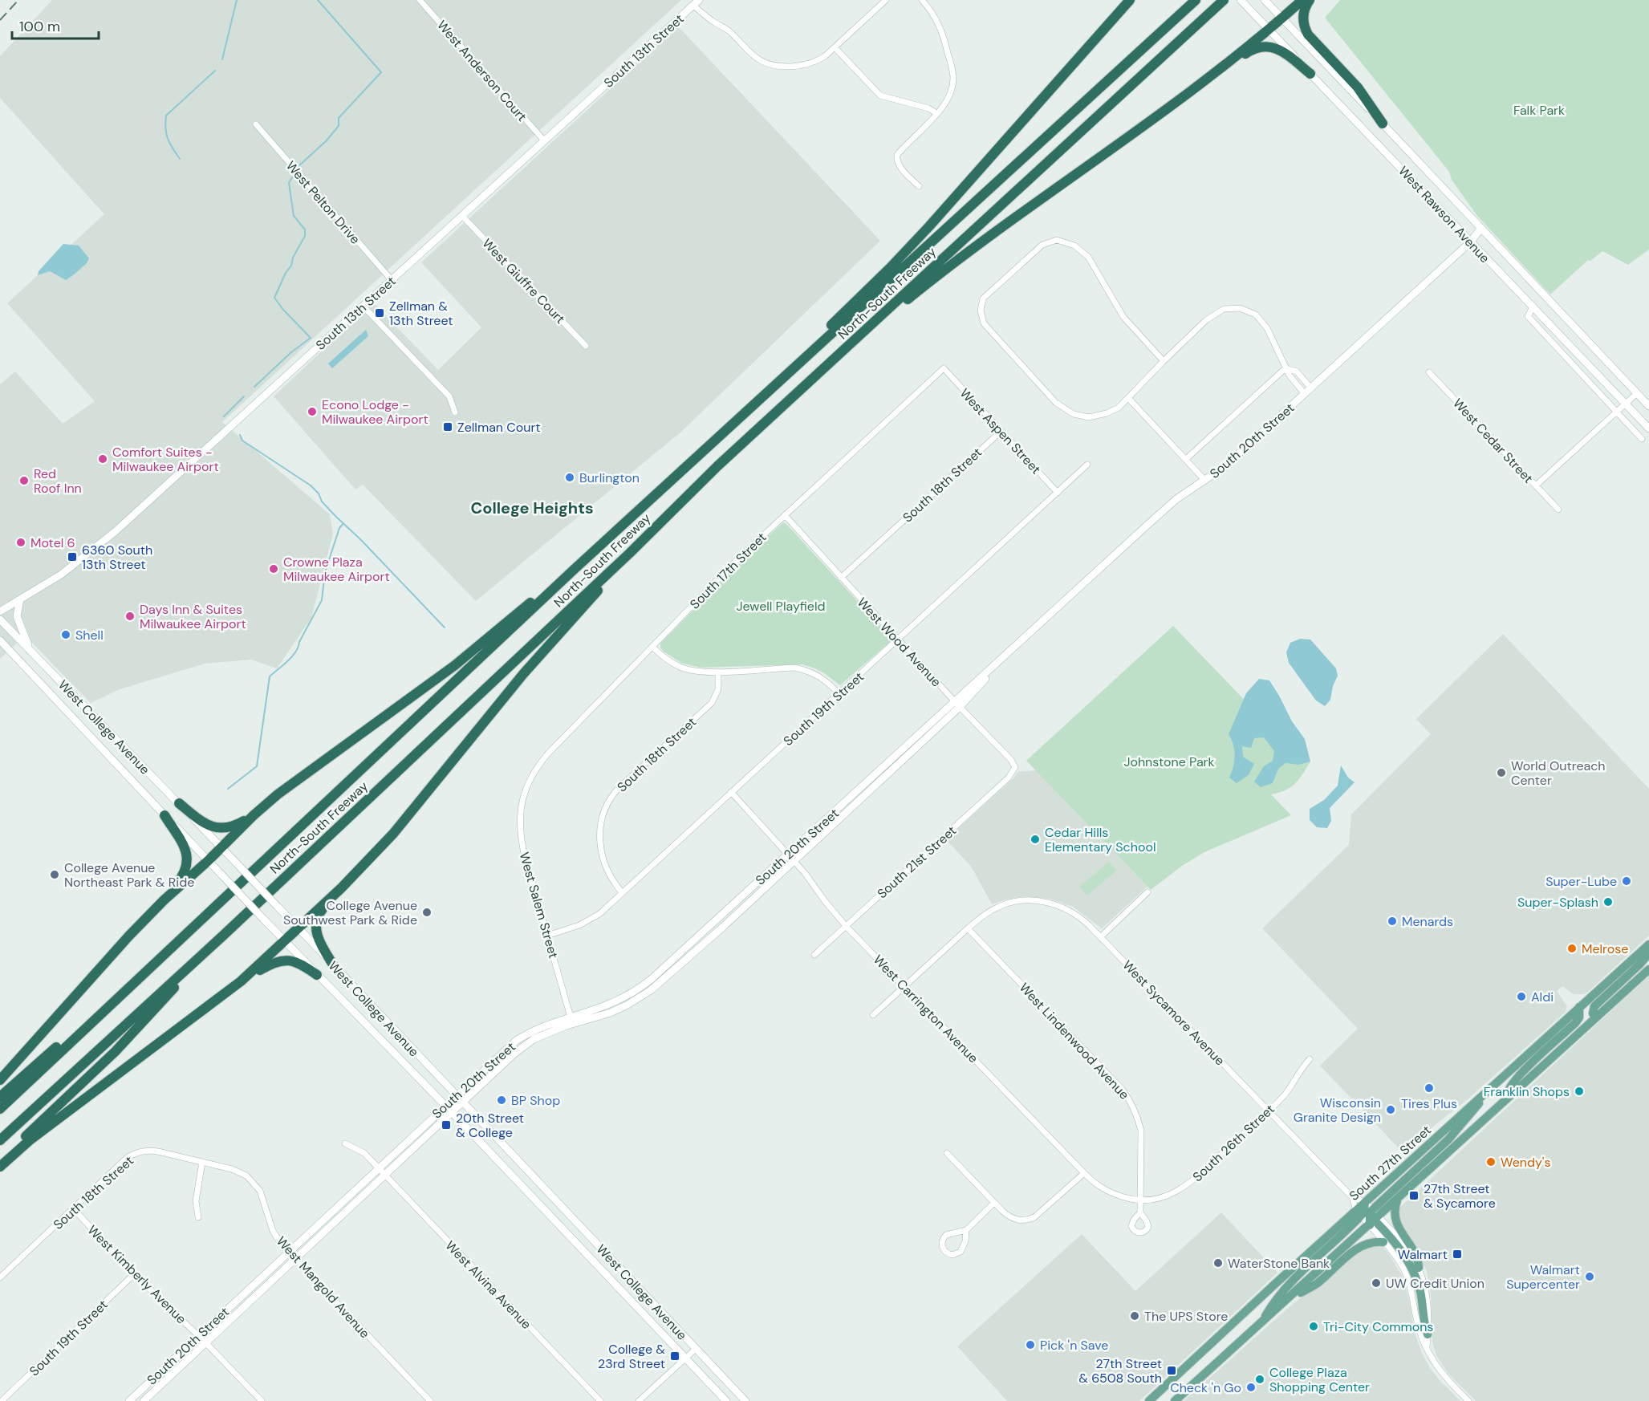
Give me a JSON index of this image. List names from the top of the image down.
{
  "streets": {
    "highway": ["North-South Freeway"],
    "main road": ["South 27th Street"],
    "street": [
      "South 13th Street",
      "West Anderson Court",
      "West Pelton Drive",
      "West Rawson Avenue",
      "West Giuffre Court",
      "West Aspen Street",
      "South 20th Street",
      "West Cedar Street",
      "South 18th Street",
      "South 17th Street",
      "West Wood Avenue",
      "South 19th Street",
      "West College Avenue",
      "South 21st Street",
      "West Salem Street",
      "West Carrington Avenue",
      "West Sycamore Avenue",
      "West Lindenwood Avenue",
      "South 26th Street",
      "West Kimberly Avenue",
      "West Alvina Avenue",
      "West Mangold Avenue"
    ]
  },
  "crossings": [
    ["South 13th Street", "West Anderson Court"],
    ["South 13th Street", "West Pelton Drive"],
    ["South 13th Street", "West Giuffre Court"],
    ["West Rawson Avenue", "South 20th Street"],
    ["West Aspen Street", "South 18th Street"],
    ["West Aspen Street", "South 17th Street"],
    ["West Aspen Street", "South 19th Street"],
    ["South 20th Street", "West Wood Avenue"],
    ["South 20th Street", "West College Avenue"],
    ["South 20th Street", "West Salem Street"],
    ["South 20th Street", "West Carrington Avenue"],
    ["South 20th Street", "West Kimberly Avenue"],
    ["South 20th Street", "West Alvina Avenue"],
    ["South 20th Street", "West Mangold Avenue"],
    ["South 18th Street", "West Wood Avenue"],
    ["South 18th Street", "South 19th Street"],
    ["South 18th Street", "West Kimberly Avenue"],
    ["South 18th Street", "West Mangold Avenue"],
    ["South 17th Street", "West Wood Avenue"],
    ["South 17th Street", "West Salem Street"],
    ["West Wood Avenue", "South 19th Street"],
    ["West Wood Avenue", "South 21st Street"],
    ["South 19th Street", "West Salem Street"],
    ["South 19th Street", "West Carrington Avenue"],
    ["South 19th Street", "West Kimberly Avenue"],
    ["South 21st Street", "West Carrington Avenue"],
    ["West Carrington Avenue", "West Sycamore Avenue"],
    ["West Carrington Avenue", "West Lindenwood Avenue"],
    ["West Carrington Avenue", "South 26th Street"],
    ["West Sycamore Avenue", "West Lindenwood Avenue"],
    ["West Sycamore Avenue", "South 26th Street"],
    ["West Sycamore Avenue", "South 27th Street"],
    ["West Lindenwood Avenue", "South 26th Street"]
  ],
  "districts": ["College Heights"],
  "parks": ["Falk Park", "Jewell Playfield", "Johnstone Park"],
  "places": {
    "transit": [
      "Zellman & 13th Street",
      "Zellman Court",
      "6360 South 13th Street",
      "20th Street & College",
      "27th Street & Sycamore",
      "Walmart",
      "College & 23rd Street",
      "27th Street & 6508 South"
    ],
    "other": [
      "Econo Lodge - Milwaukee Airport",
      "Comfort Suites - Milwaukee Airport",
      "Burlington",
      "Red Roof Inn",
      "Motel 6",
      "Crowne Plaza Milwaukee Airport",
      "Days Inn & Suites Milwaukee Airport",
      "Shell",
      "World Outreach Center",
      "Cedar Hills Elementary School",
      "College Avenue Northeast Park & Ride",
      "Super-Lube",
      "Super-Splash",
      "College Avenue Southwest Park & Ride",
      "Menards",
      "Melrose",
      "Aldi",
      "Tires Plus",
      "Franklin Shops",
      "BP Shop",
      "Wisconsin Granite Design",
      "Wendy's",
      "WaterStone Bank",
      "Walmart Supercenter",
      "UW Credit Union",
      "The UPS Store",
      "Tri-City Commons",
      "Pick 'n Save",
      "College Plaza Shopping Center",
      "Check 'n Go"
    ]
  },
  "scale_bar": "100 m"
}
